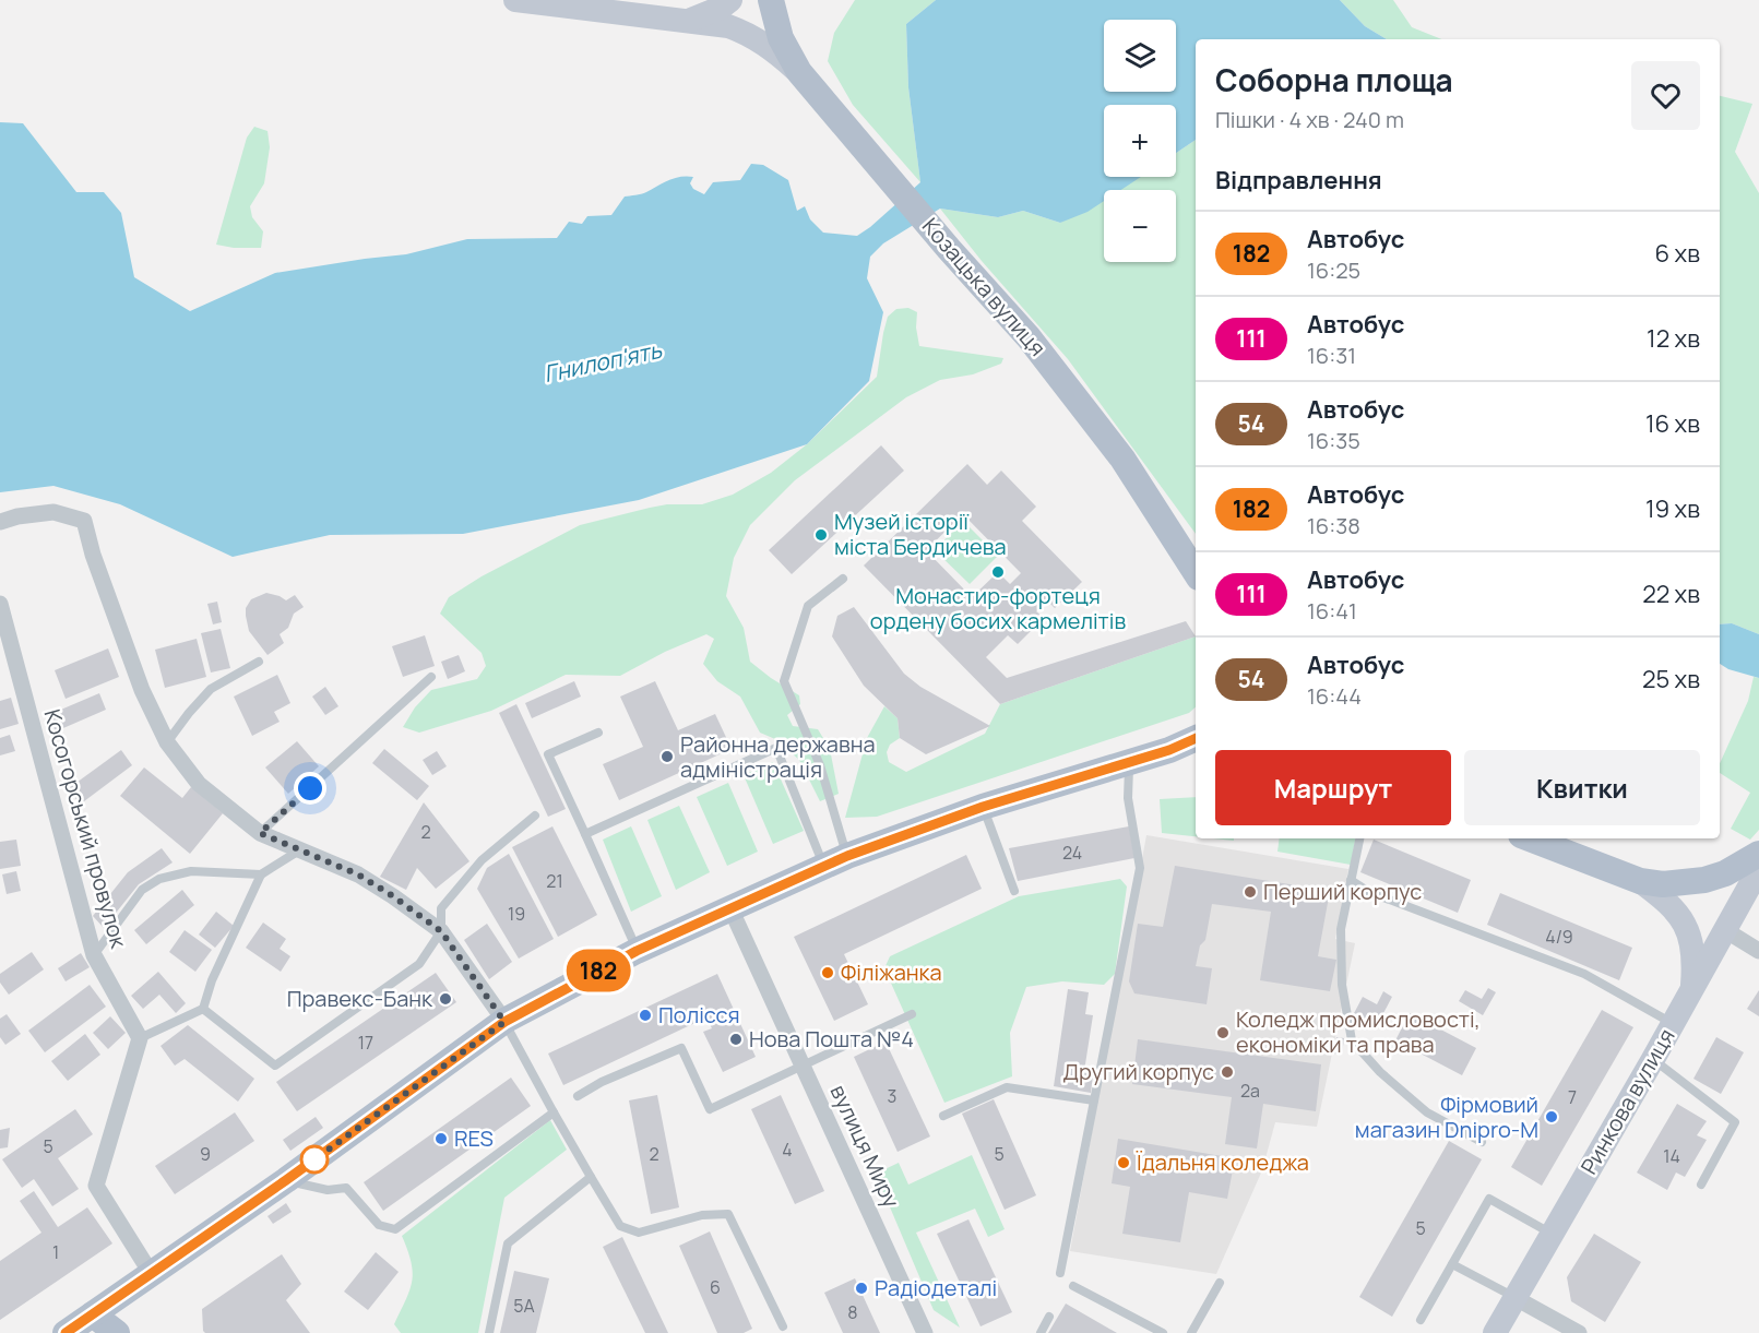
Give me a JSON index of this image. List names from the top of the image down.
{
  "streets": {
    "main road": ["Козацька вулиця", "Ринкова вулиця"],
    "street": ["Косогорський провулок", "вулиця Миру"]
  },
  "water": ["Гнилоп'ять"],
  "places": [
    "Музей історії міста Бердичева",
    "Монастир-фортеця ордену босих кармелітів",
    "Районна державна адміністрація",
    "Перший корпус",
    "Філіжанка",
    "Правекс-Банк",
    "Полісся",
    "Коледж промисловості, економіки та права",
    "Нова Пошта №4",
    "Другий корпус",
    "Фірмовий магазин Dnipro-M",
    "RES",
    "Їдальня коледжа",
    "Радіодеталі"
  ],
  "lines": ["bus line 182"],
  "house_numbers": [
    "2",
    "24",
    "21",
    "19",
    "4/9",
    "17",
    "2а",
    "3",
    "7",
    "5",
    "4",
    "9",
    "2",
    "5",
    "14",
    "5",
    "1",
    "6",
    "5А",
    "8"
  ],
  "page": {
    "on_map": "182",
    "map_buttons": ["+", "−"],
    "heading": [
      ["Соборна площа", "Пішки · 4 хв · 240 m"],
      "Відправлення"
    ],
    "list": [
      {
        "mark": "182",
        "name": "Автобус",
        "note": "16:25",
        "value": "6 хв"
      },
      {
        "mark": "111",
        "name": "Автобус",
        "note": "16:31",
        "value": "12 хв"
      },
      {
        "mark": "54",
        "name": "Автобус",
        "note": "16:35",
        "value": "16 хв"
      },
      {
        "mark": "182",
        "name": "Автобус",
        "note": "16:38",
        "value": "19 хв"
      },
      {
        "mark": "111",
        "name": "Автобус",
        "note": "16:41",
        "value": "22 хв"
      },
      {
        "mark": "54",
        "name": "Автобус",
        "note": "16:44",
        "value": "25 хв"
      }
    ],
    "buttons": ["Маршрут", "Квитки"]
  }
}
